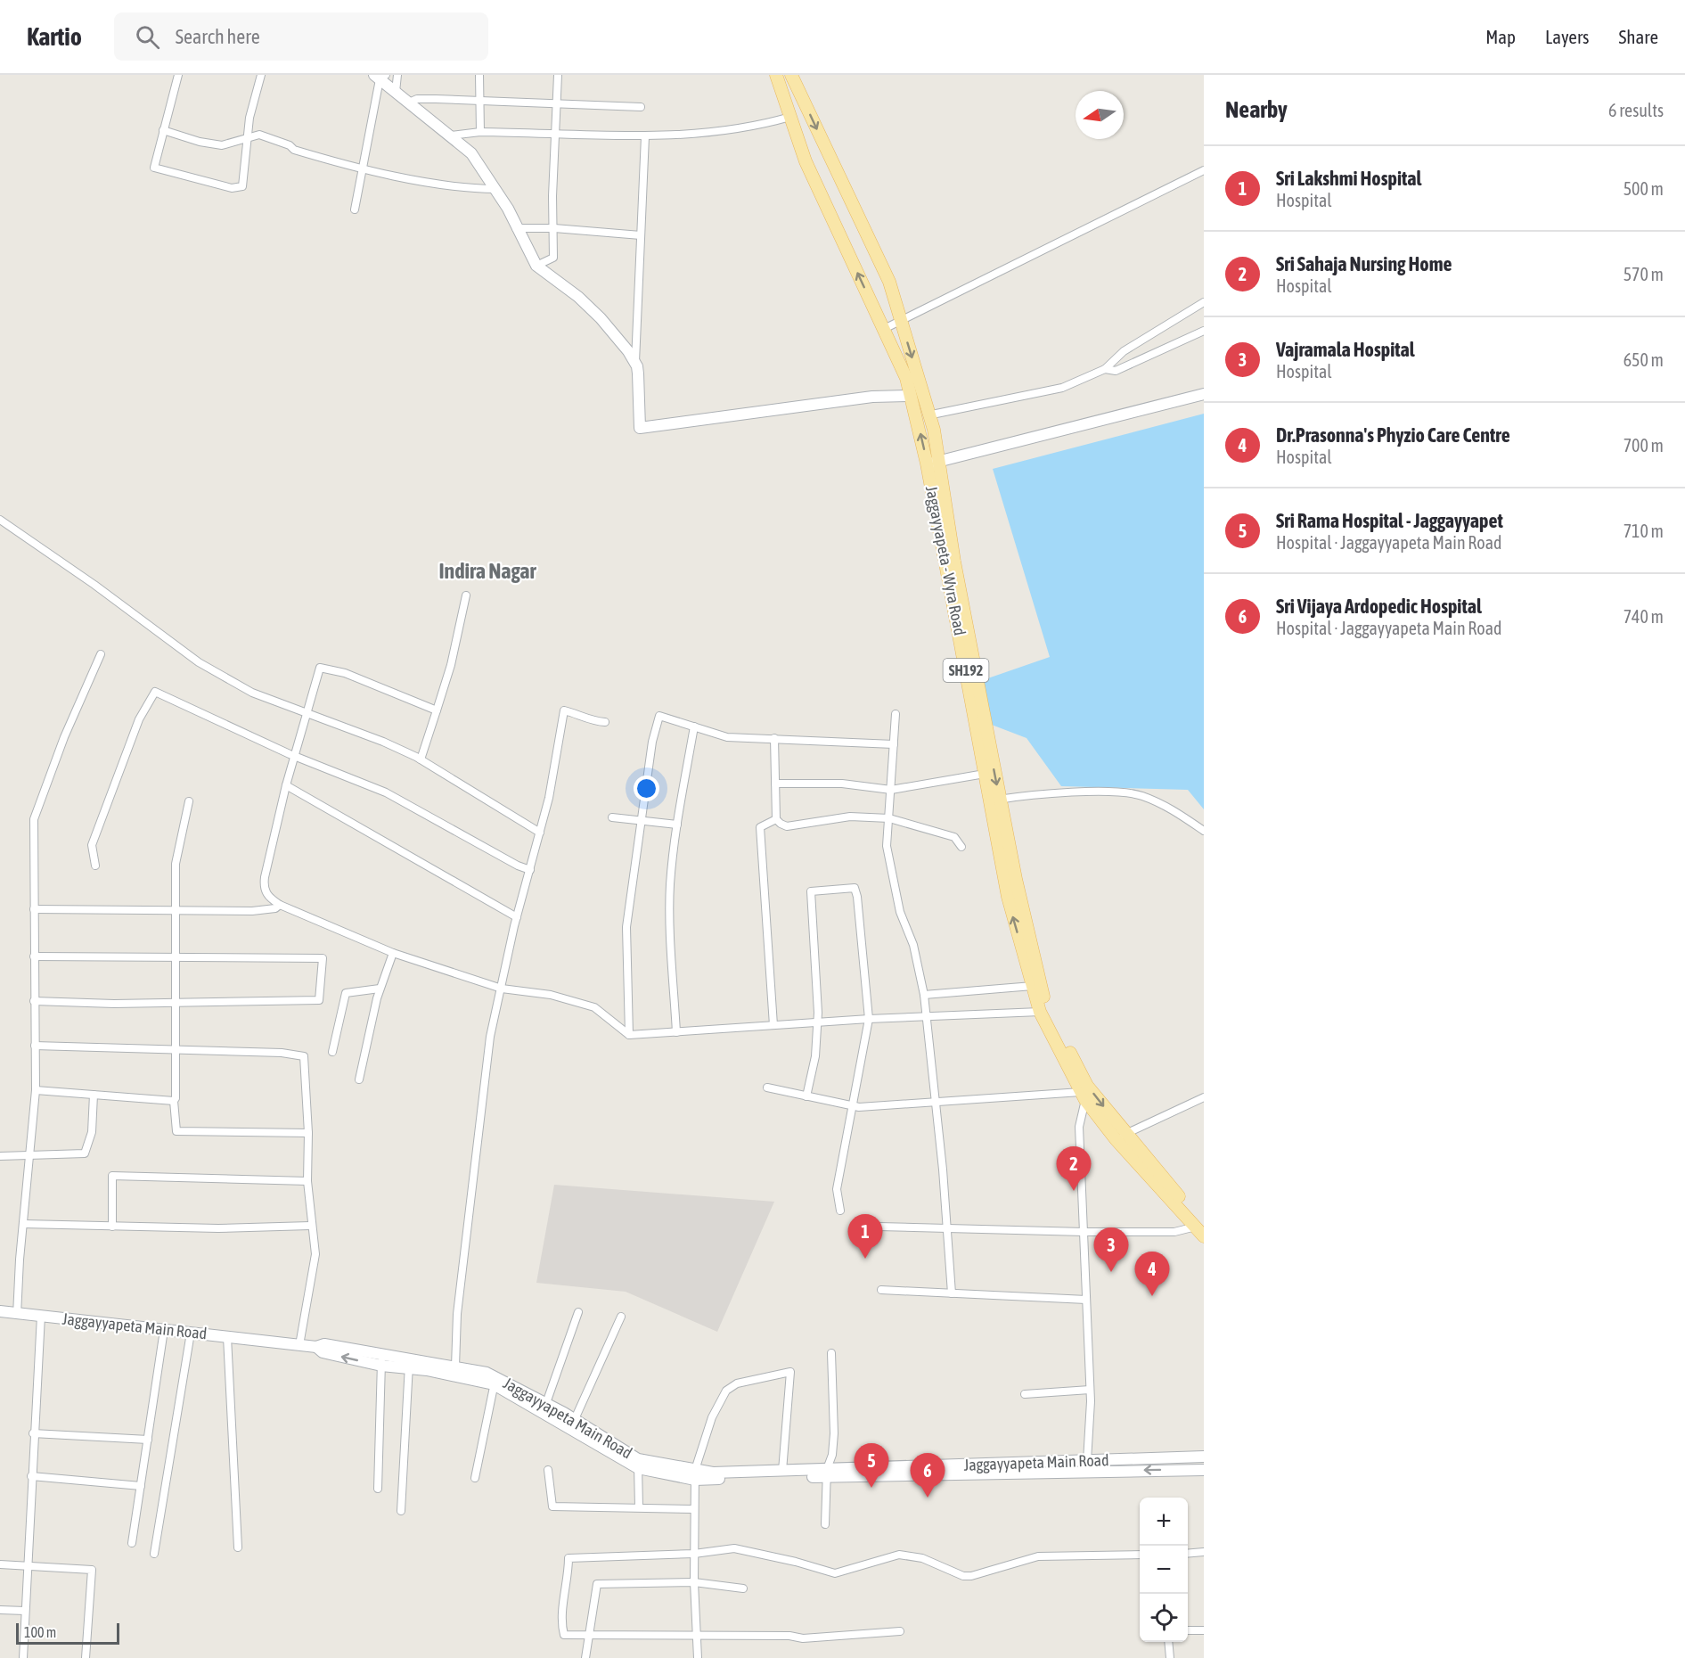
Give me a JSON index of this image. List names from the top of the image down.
{
  "streets": {
    "main road": ["Jaggayyapeta - Wyra Road", "SH192", "Jaggayyapeta Main Road"]
  },
  "crossings": [
    ["Jaggayyapeta - Wyra Road", "SH192"]
  ],
  "districts": ["Indira Nagar"],
  "scale_bar": "100 m",
  "north": "left",
  "page": {
    "header": "Kartio",
    "search": "Search here",
    "nav": ["Map", "Layers", "Share"],
    "heading": ["Nearby", "6 results"],
    "list": [
      {
        "mark": "1",
        "name": "Sri Lakshmi Hospital",
        "note": "Hospital",
        "value": "500 m"
      },
      {
        "mark": "2",
        "name": "Sri Sahaja Nursing Home",
        "note": "Hospital",
        "value": "570 m"
      },
      {
        "mark": "3",
        "name": "Vajramala Hospital",
        "note": "Hospital",
        "value": "650 m"
      },
      {
        "mark": "4",
        "name": "Dr.Prasonna's Phyzio Care Centre",
        "note": "Hospital",
        "value": "700 m"
      },
      {
        "mark": "5",
        "name": "Sri Rama Hospital - Jaggayyapet",
        "note": "Hospital · Jaggayyapeta Main Road",
        "value": "710 m"
      },
      {
        "mark": "6",
        "name": "Sri Vijaya Ardopedic Hospital",
        "note": "Hospital · Jaggayyapeta Main Road",
        "value": "740 m"
      }
    ],
    "pins": [
      "2",
      "1",
      "3",
      "4",
      "5",
      "6"
    ],
    "map_buttons": ["+", "−"],
    "scale": "100 m"
  }
}
